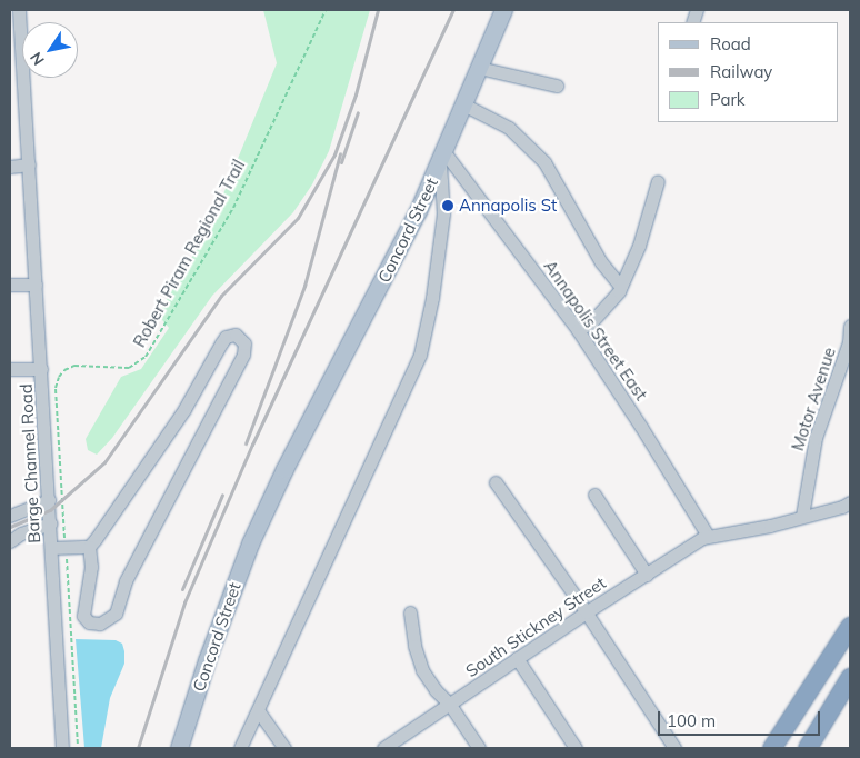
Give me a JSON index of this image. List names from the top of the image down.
{
  "streets": {
    "main road": ["Concord Street"],
    "street": [
      "Annapolis Street East",
      "Motor Avenue",
      "Barge Channel Road",
      "South Stickney Street"
    ],
    "path": ["Robert Piram Regional Trail"]
  },
  "crossings": [
    ["Concord Street", "Annapolis Street East"],
    ["Annapolis Street East", "South Stickney Street"]
  ],
  "places": ["Annapolis St"],
  "legend": ["Road", "Railway", "Park"],
  "scale_bar": "100 m",
  "north": "bottom left"
}
